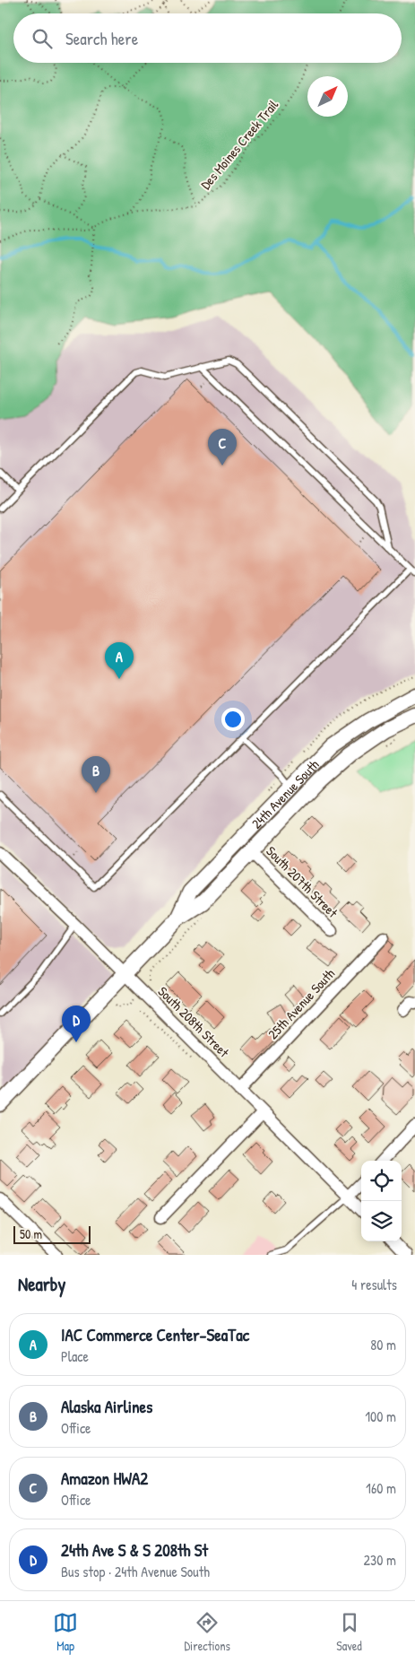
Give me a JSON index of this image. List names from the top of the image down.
{
  "streets": {
    "street": [
      "24th Avenue South",
      "South 207th Street",
      "25th Avenue South",
      "South 208th Street"
    ],
    "path": ["Des Moines Creek Trail"]
  },
  "crossings": [
    ["24th Avenue South", "South 207th Street"],
    ["24th Avenue South", "South 208th Street"],
    ["25th Avenue South", "South 208th Street"]
  ],
  "scale_bar": "50 m",
  "north": "top right",
  "page": {
    "search": "Search here",
    "pins": [
      "C",
      "A",
      "B",
      "D"
    ],
    "scale": "50 m",
    "heading": ["Nearby", "4 results"],
    "list": [
      {
        "mark": "A",
        "name": "IAC Commerce Center–SeaTac",
        "note": "Place",
        "value": "80 m"
      },
      {
        "mark": "B",
        "name": "Alaska Airlines",
        "note": "Office",
        "value": "100 m"
      },
      {
        "mark": "C",
        "name": "Amazon HWA2",
        "note": "Office",
        "value": "160 m"
      },
      {
        "mark": "D",
        "name": "24th Ave S & S 208th St",
        "note": "Bus stop · 24th Avenue South",
        "value": "230 m"
      }
    ],
    "nav": ["Map", "Directions", "Saved"]
  }
}
